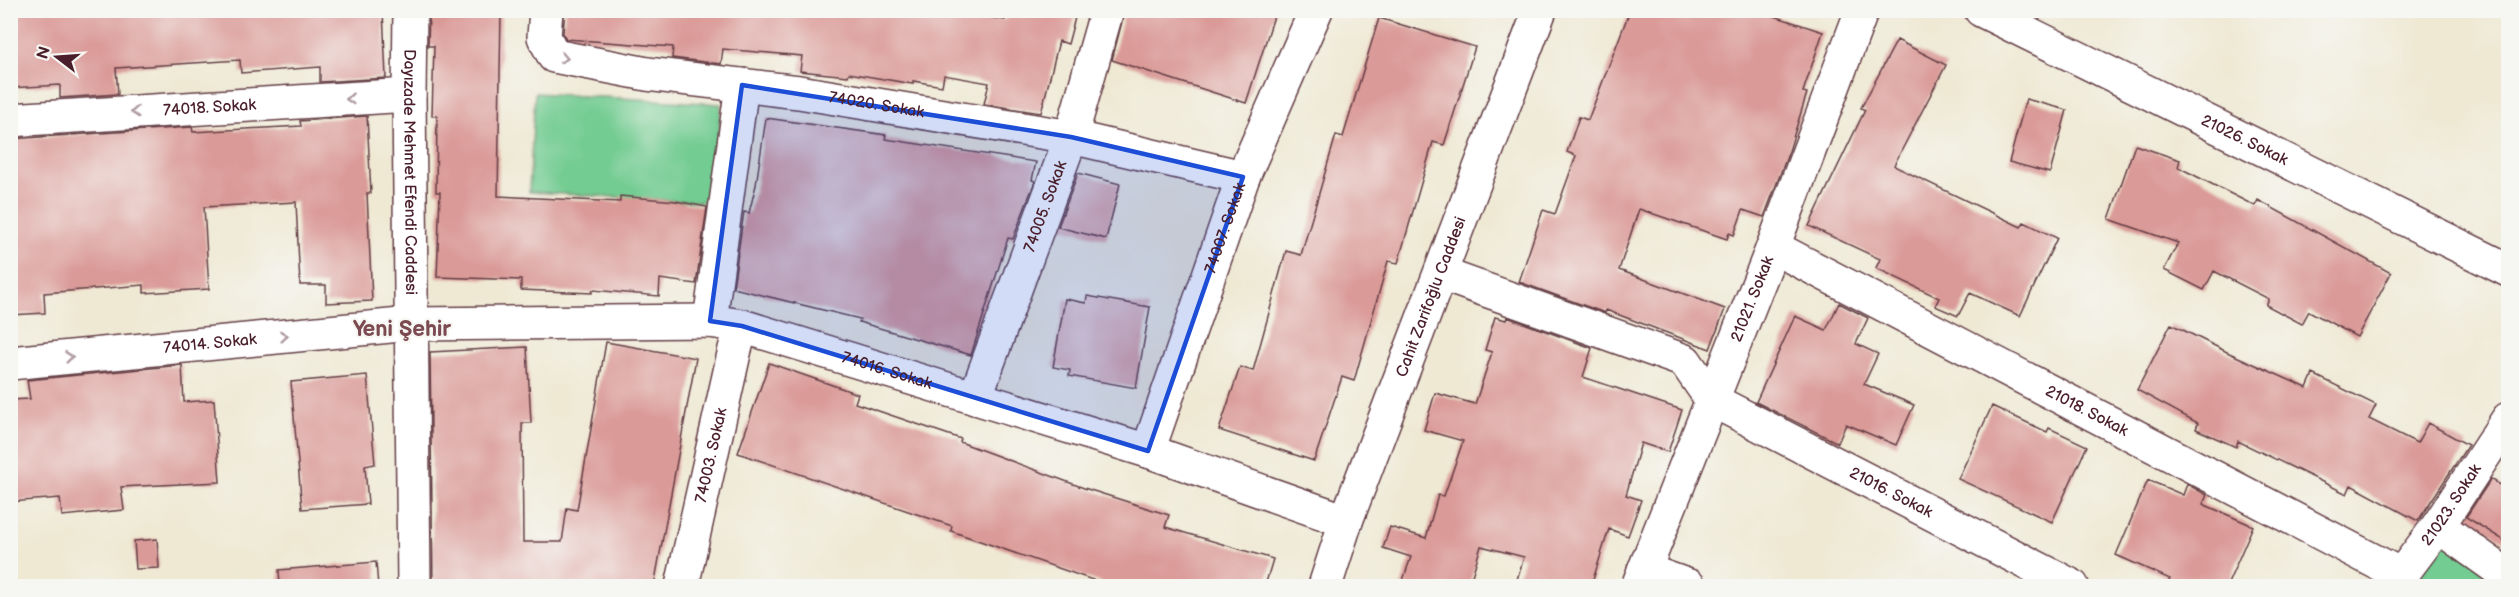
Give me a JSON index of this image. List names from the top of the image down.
{
  "streets": {
    "street": [
      "74020. Sokak",
      "74018. Sokak",
      "21026. Sokak",
      "Dayızade Mehmet Efendi Caddesi",
      "74005. Sokak",
      "74007. Sokak",
      "Cahit Zarifoğlu Caddesi",
      "21021. Sokak",
      "74014. Sokak",
      "74016. Sokak",
      "21018. Sokak",
      "74003. Sokak",
      "21016. Sokak",
      "21023. Sokak"
    ]
  },
  "crossings": [
    ["74020. Sokak", "74005. Sokak"],
    ["74020. Sokak", "74007. Sokak"],
    ["74018. Sokak", "Dayızade Mehmet Efendi Caddesi"],
    ["Dayızade Mehmet Efendi Caddesi", "74014. Sokak"],
    ["Dayızade Mehmet Efendi Caddesi", "74016. Sokak"],
    ["74005. Sokak", "74016. Sokak"],
    ["74007. Sokak", "74016. Sokak"],
    ["Cahit Zarifoğlu Caddesi", "74016. Sokak"],
    ["21021. Sokak", "21018. Sokak"],
    ["21021. Sokak", "21016. Sokak"],
    ["74014. Sokak", "74016. Sokak"],
    ["74016. Sokak", "74003. Sokak"],
    ["21018. Sokak", "21023. Sokak"]
  ],
  "one_way": ["74018. Sokak", "74014. Sokak"],
  "districts": ["Yeni Şehir"],
  "north": "left"
}
